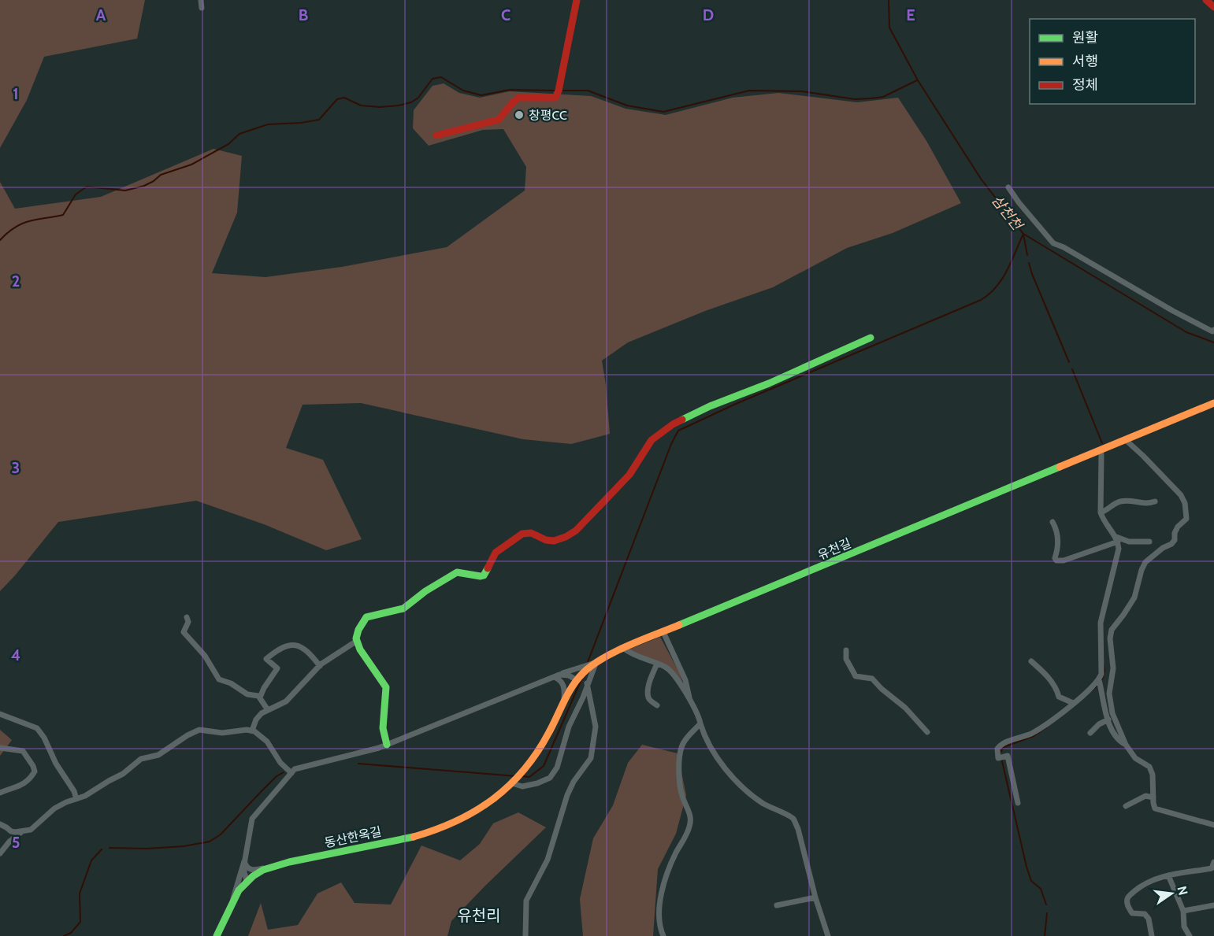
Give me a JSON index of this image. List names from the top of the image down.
{
  "streets": {
    "street": ["유천길", "동산한옥길"]
  },
  "crossings": [
    ["유천길", "동산한옥길"]
  ],
  "districts": ["유천리"],
  "water": ["삼천천"],
  "places": ["창평CC"],
  "legend": ["원활", "서행", "정체"],
  "north": "right",
  "grid": {
    "columns": [
      "A",
      "B",
      "C",
      "D",
      "E"
    ],
    "rows": [
      "1",
      "2",
      "3",
      "4",
      "5"
    ]
  }
}
